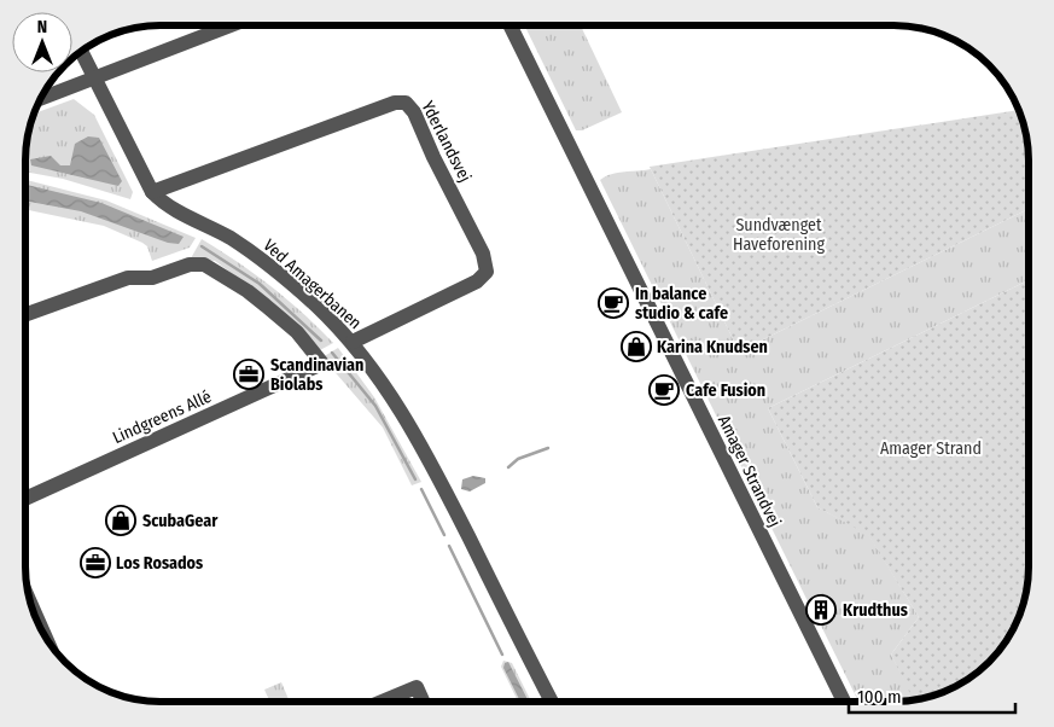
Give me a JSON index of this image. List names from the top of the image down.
{
  "streets": {
    "street": [
      "Yderlandsvej",
      "Ved Amagerbanen",
      "Lindgreens Allé",
      "Amager Strandvej"
    ]
  },
  "crossings": [
    ["Yderlandsvej", "Ved Amagerbanen"]
  ],
  "parks": ["Sundvænget Haveforening", "Amager Strand"],
  "places": {
    "cafe": ["In balance studio & cafe", "Cafe Fusion"],
    "shop": ["Karina Knudsen", "ScubaGear"],
    "office": ["Scandinavian Biolabs", "Los Rosados"],
    "building": ["Krudthus"]
  },
  "scale_bar": "100 m",
  "north": "top"
}
